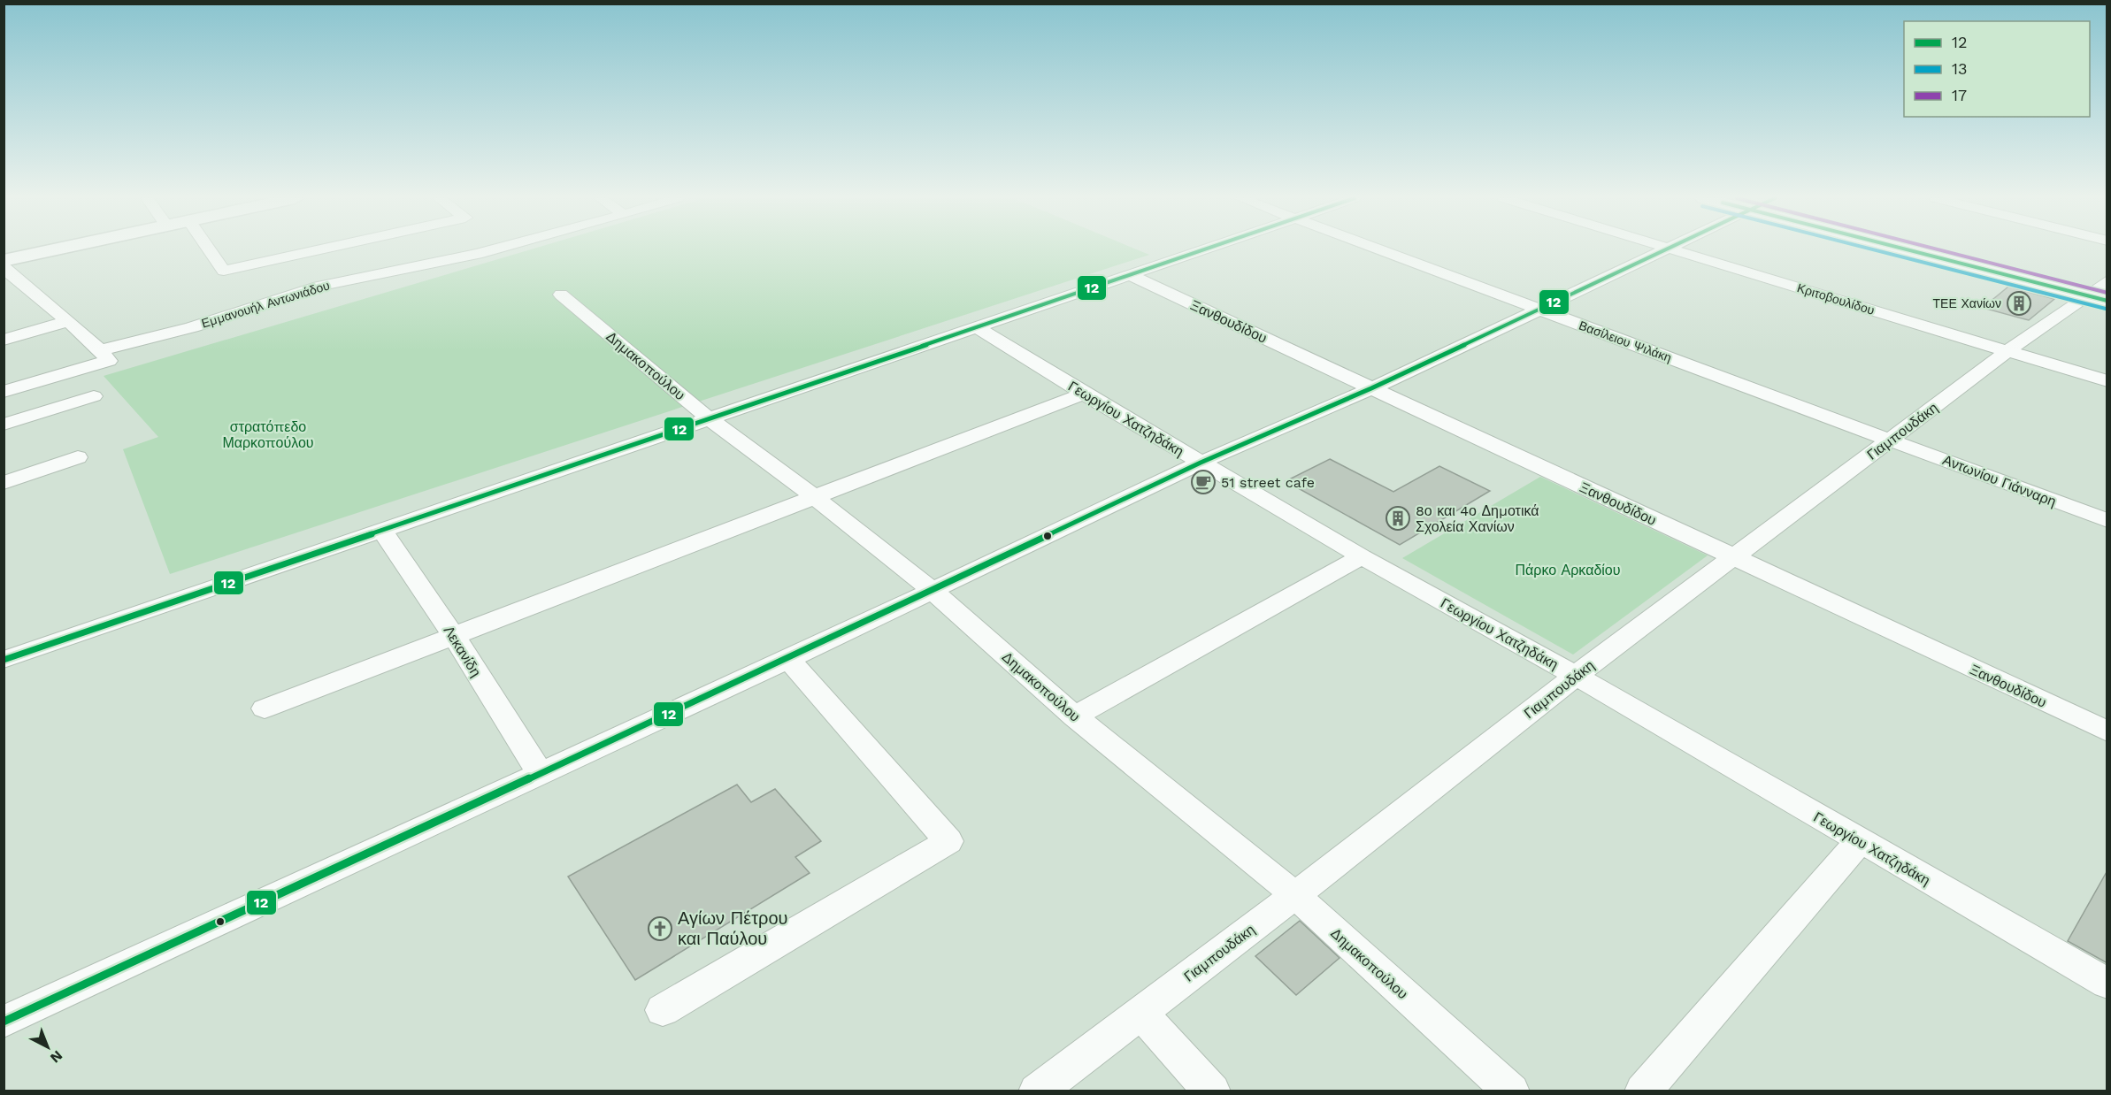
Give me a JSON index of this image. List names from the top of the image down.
{
  "streets": {
    "street": [
      "Κριτοβουλίδου",
      "Εμμανουήλ Αντωνιάδου",
      "Ξανθουδίδου",
      "Βασίλειου Ψιλάκη",
      "Δημακοπούλου",
      "Γεωργίου Χατζηδάκη",
      "Γιαμπουδάκη",
      "Αντωνίου Γιάνναρη",
      "Λεκανίδη"
    ]
  },
  "crossings": [
    ["Κριτοβουλίδου", "Γιαμπουδάκη"],
    ["Ξανθουδίδου", "Γιαμπουδάκη"],
    ["Βασίλειου Ψιλάκη", "Γιαμπουδάκη"],
    ["Βασίλειου Ψιλάκη", "Αντωνίου Γιάνναρη"],
    ["Δημακοπούλου", "Γιαμπουδάκη"],
    ["Γεωργίου Χατζηδάκη", "Γιαμπουδάκη"],
    ["Γιαμπουδάκη", "Αντωνίου Γιάνναρη"]
  ],
  "parks": ["στρατόπεδο Μαρκοπούλου", "Πάρκο Αρκαδίου"],
  "places": {
    "building": ["ΤΕΕ Χανίων", "8ο και 4ο Δημοτικά Σχολεία Χανίων"],
    "cafe": ["51 street cafe"],
    "church": ["Αγίων Πέτρου και Παύλου"]
  },
  "lines": ["transit line 12", "transit line 13", "transit line 17"],
  "legend": ["12", "13", "17"],
  "north": "bottom right"
}
